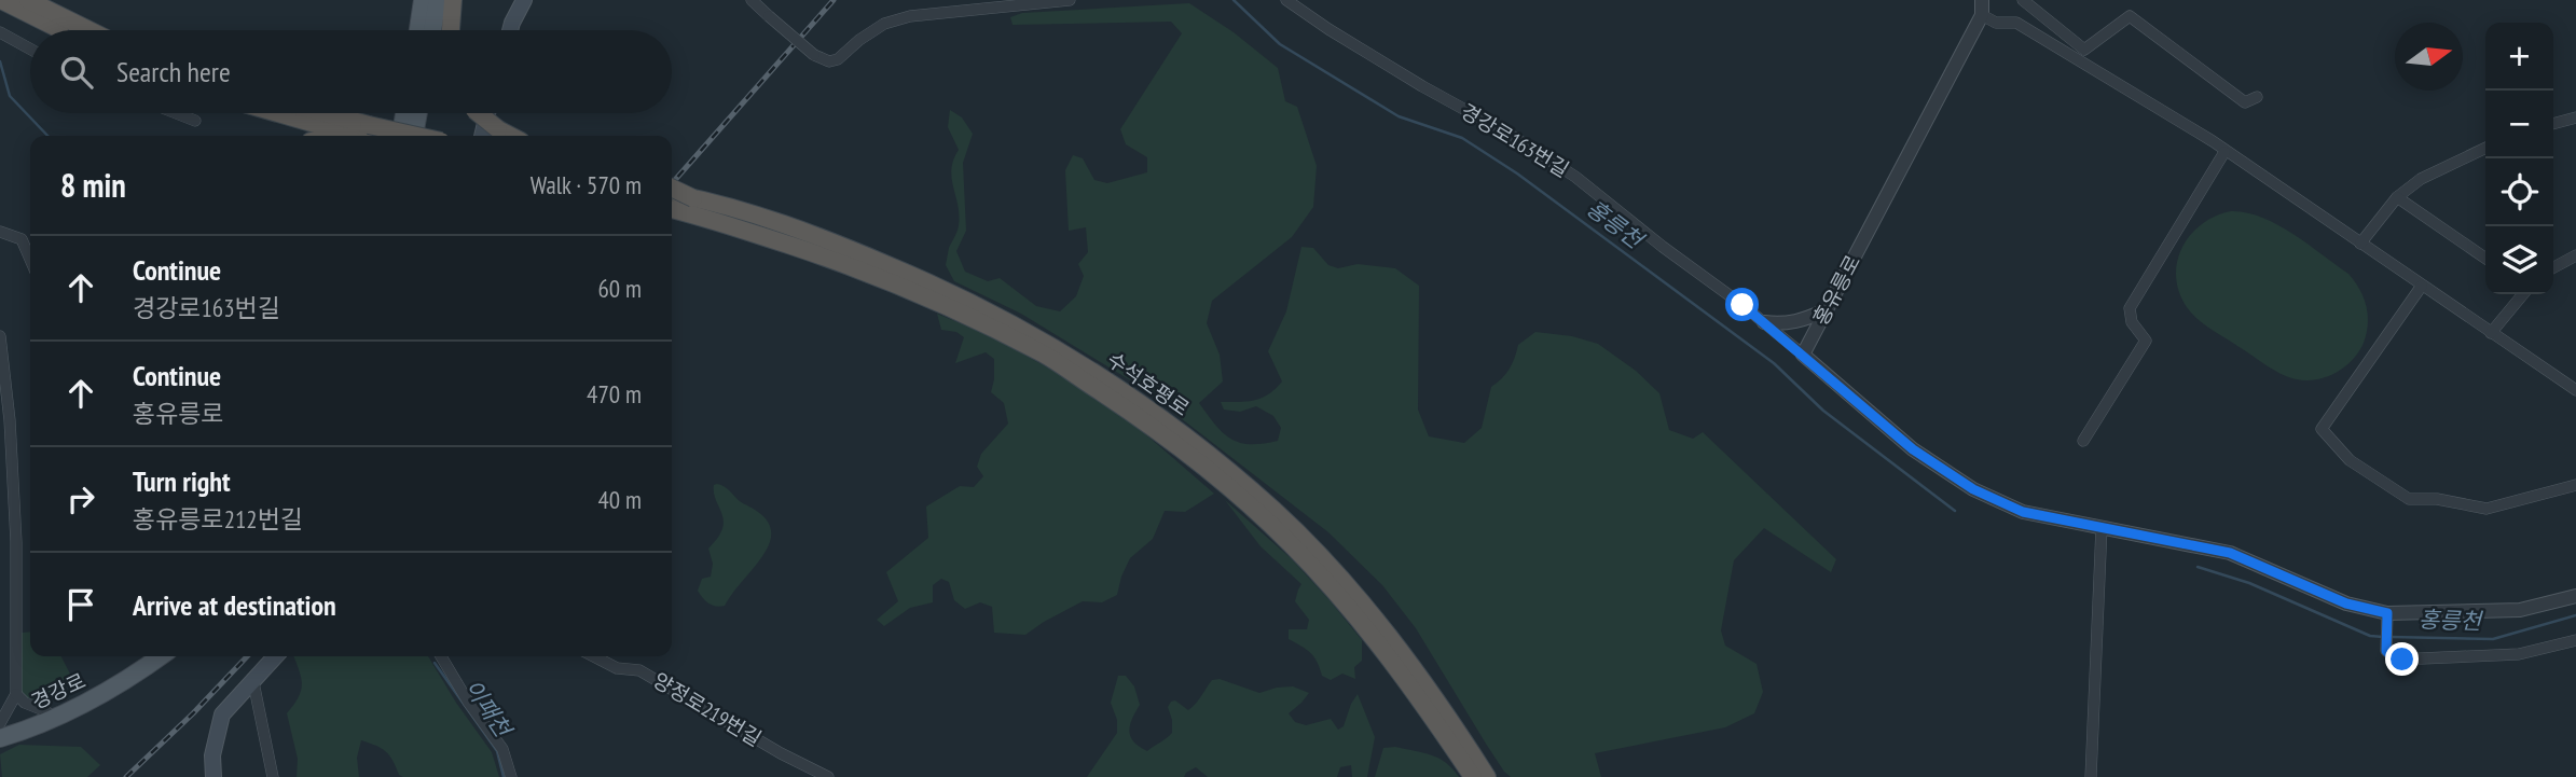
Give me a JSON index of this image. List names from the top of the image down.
{
  "streets": {
    "highway": ["수석호평로"],
    "main road": ["경강로"],
    "street": ["경강로163번길", "홍유릉로", "양정로219번길"]
  },
  "crossings": [
    ["경강로163번길", "홍유릉로"]
  ],
  "water": ["홍릉천", "이패천"],
  "north": "right",
  "page": {
    "map_buttons": ["+", "−"],
    "search": "Search here",
    "heading": ["8 min", "Walk · 570 m"],
    "list": [
      ["Continue", "경강로163번길", "60 m"],
      ["Continue", "홍유릉로", "470 m"],
      ["Turn right", "홍유릉로212번길", "40 m"],
      "Arrive at destination"
    ]
  }
}
